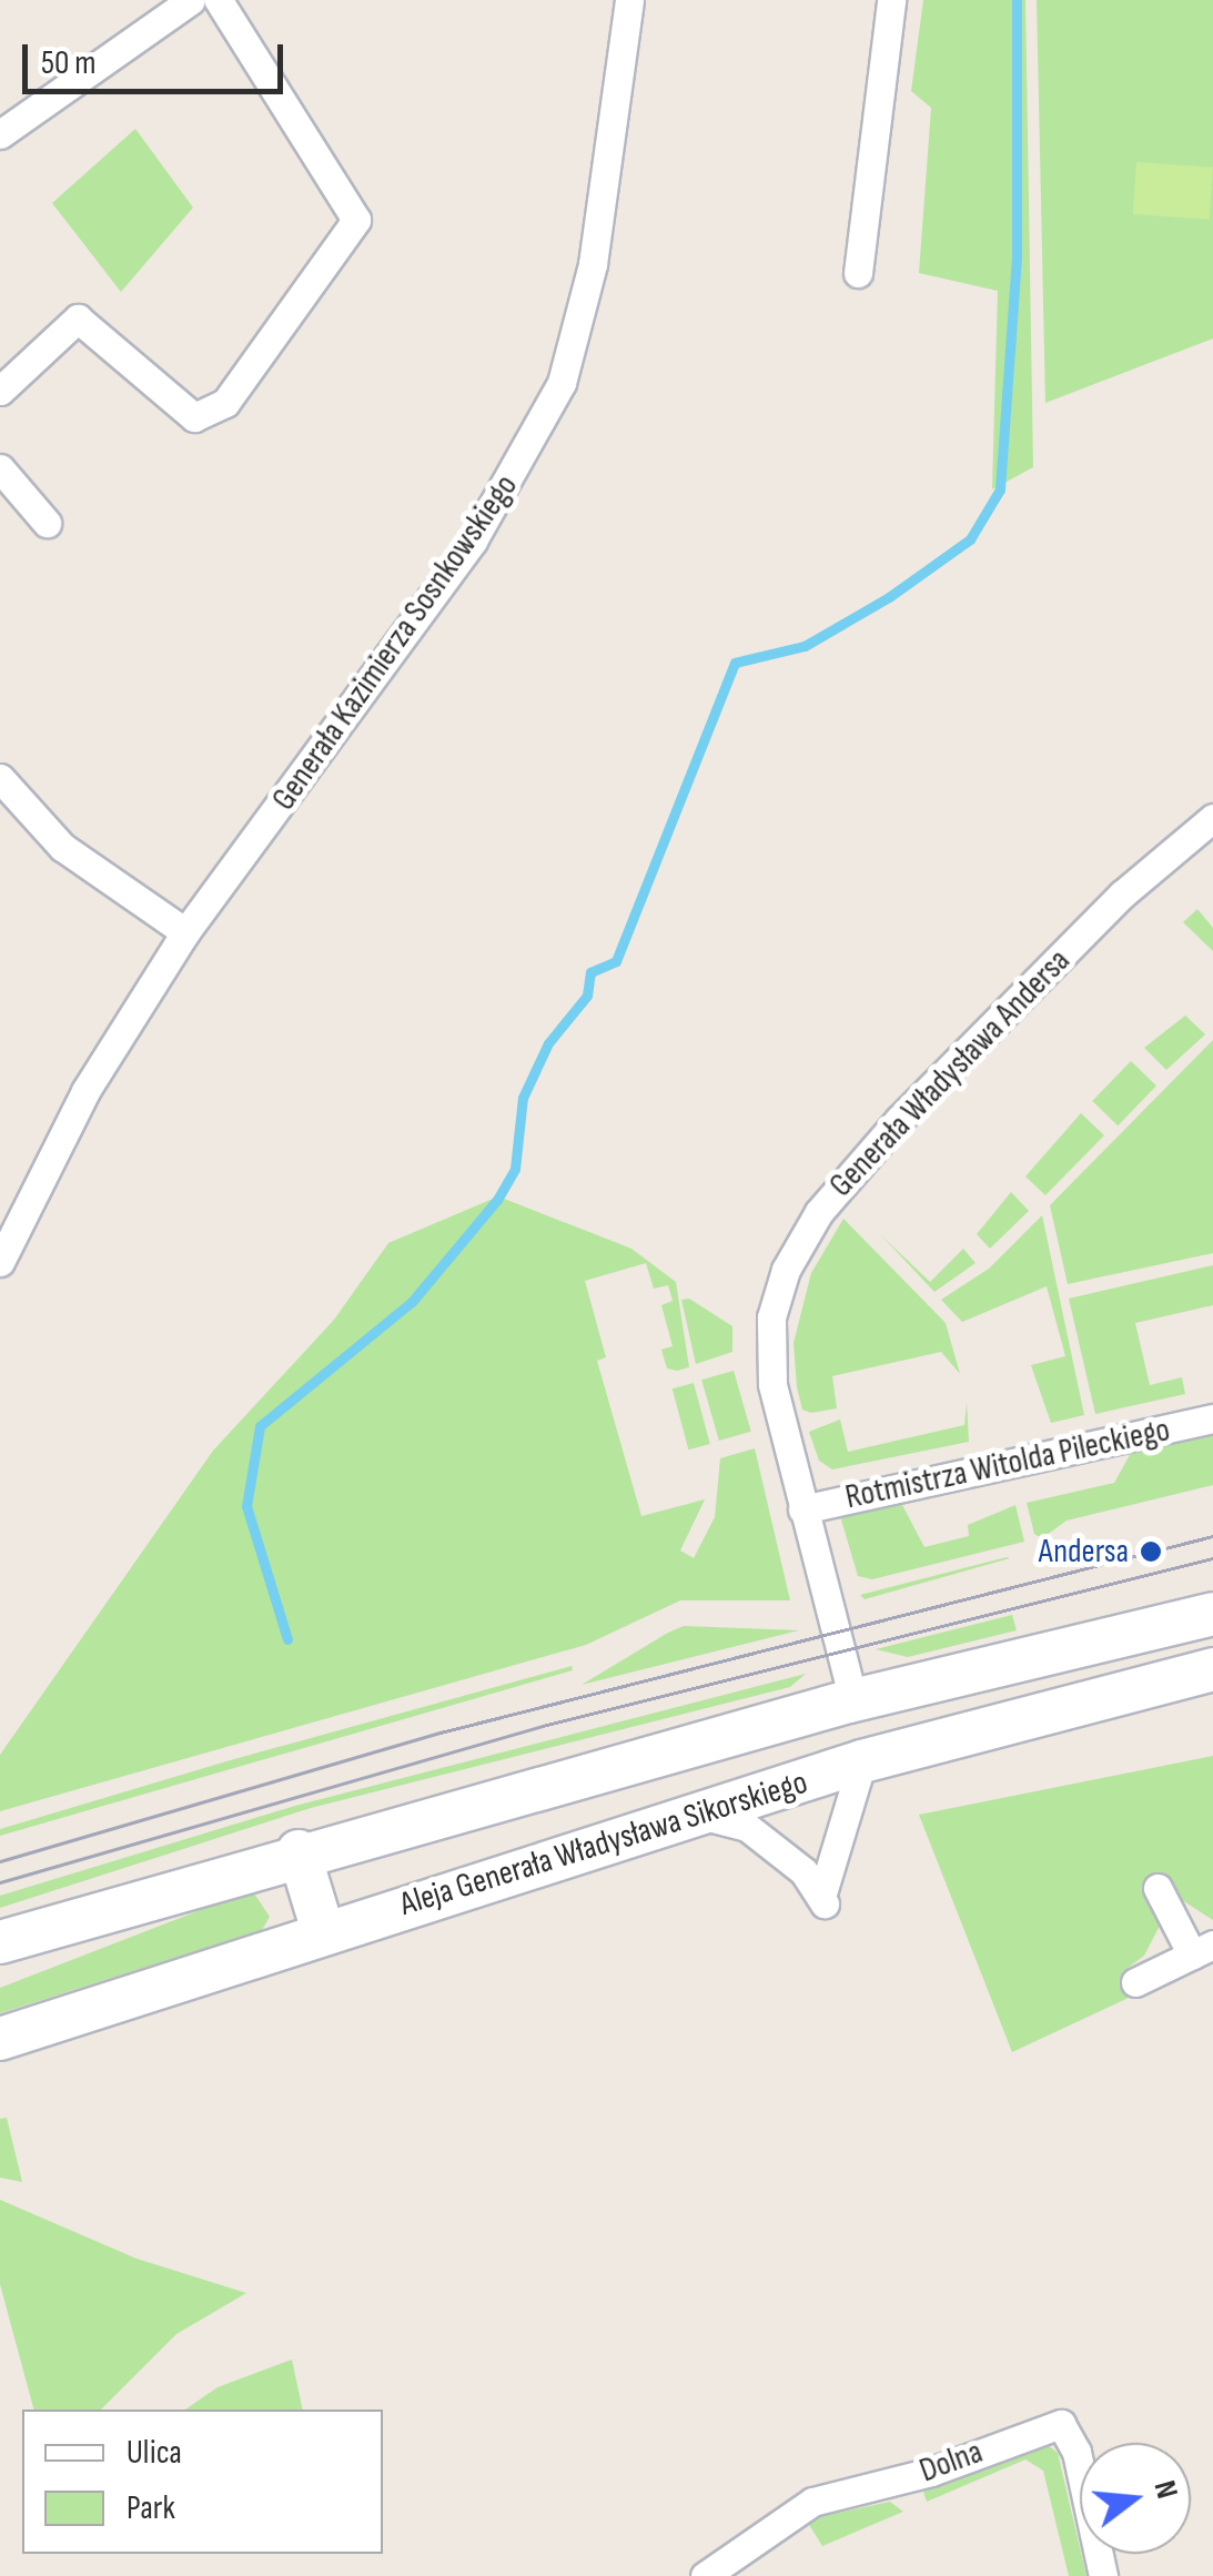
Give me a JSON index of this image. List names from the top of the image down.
{
  "streets": {
    "main road": ["Aleja Generała Władysława Sikorskiego"],
    "street": [
      "Generała Kazimierza Sosnkowskiego",
      "Generała Władysława Andersa",
      "Rotmistrza Witolda Pileckiego",
      "Dolna"
    ]
  },
  "crossings": [
    ["Generała Władysława Andersa", "Rotmistrza Witolda Pileckiego"],
    ["Generała Władysława Andersa", "Aleja Generała Władysława Sikorskiego"]
  ],
  "places": ["Andersa"],
  "legend": ["Ulica", "Park"],
  "scale_bar": "50 m",
  "north": "right"
}
